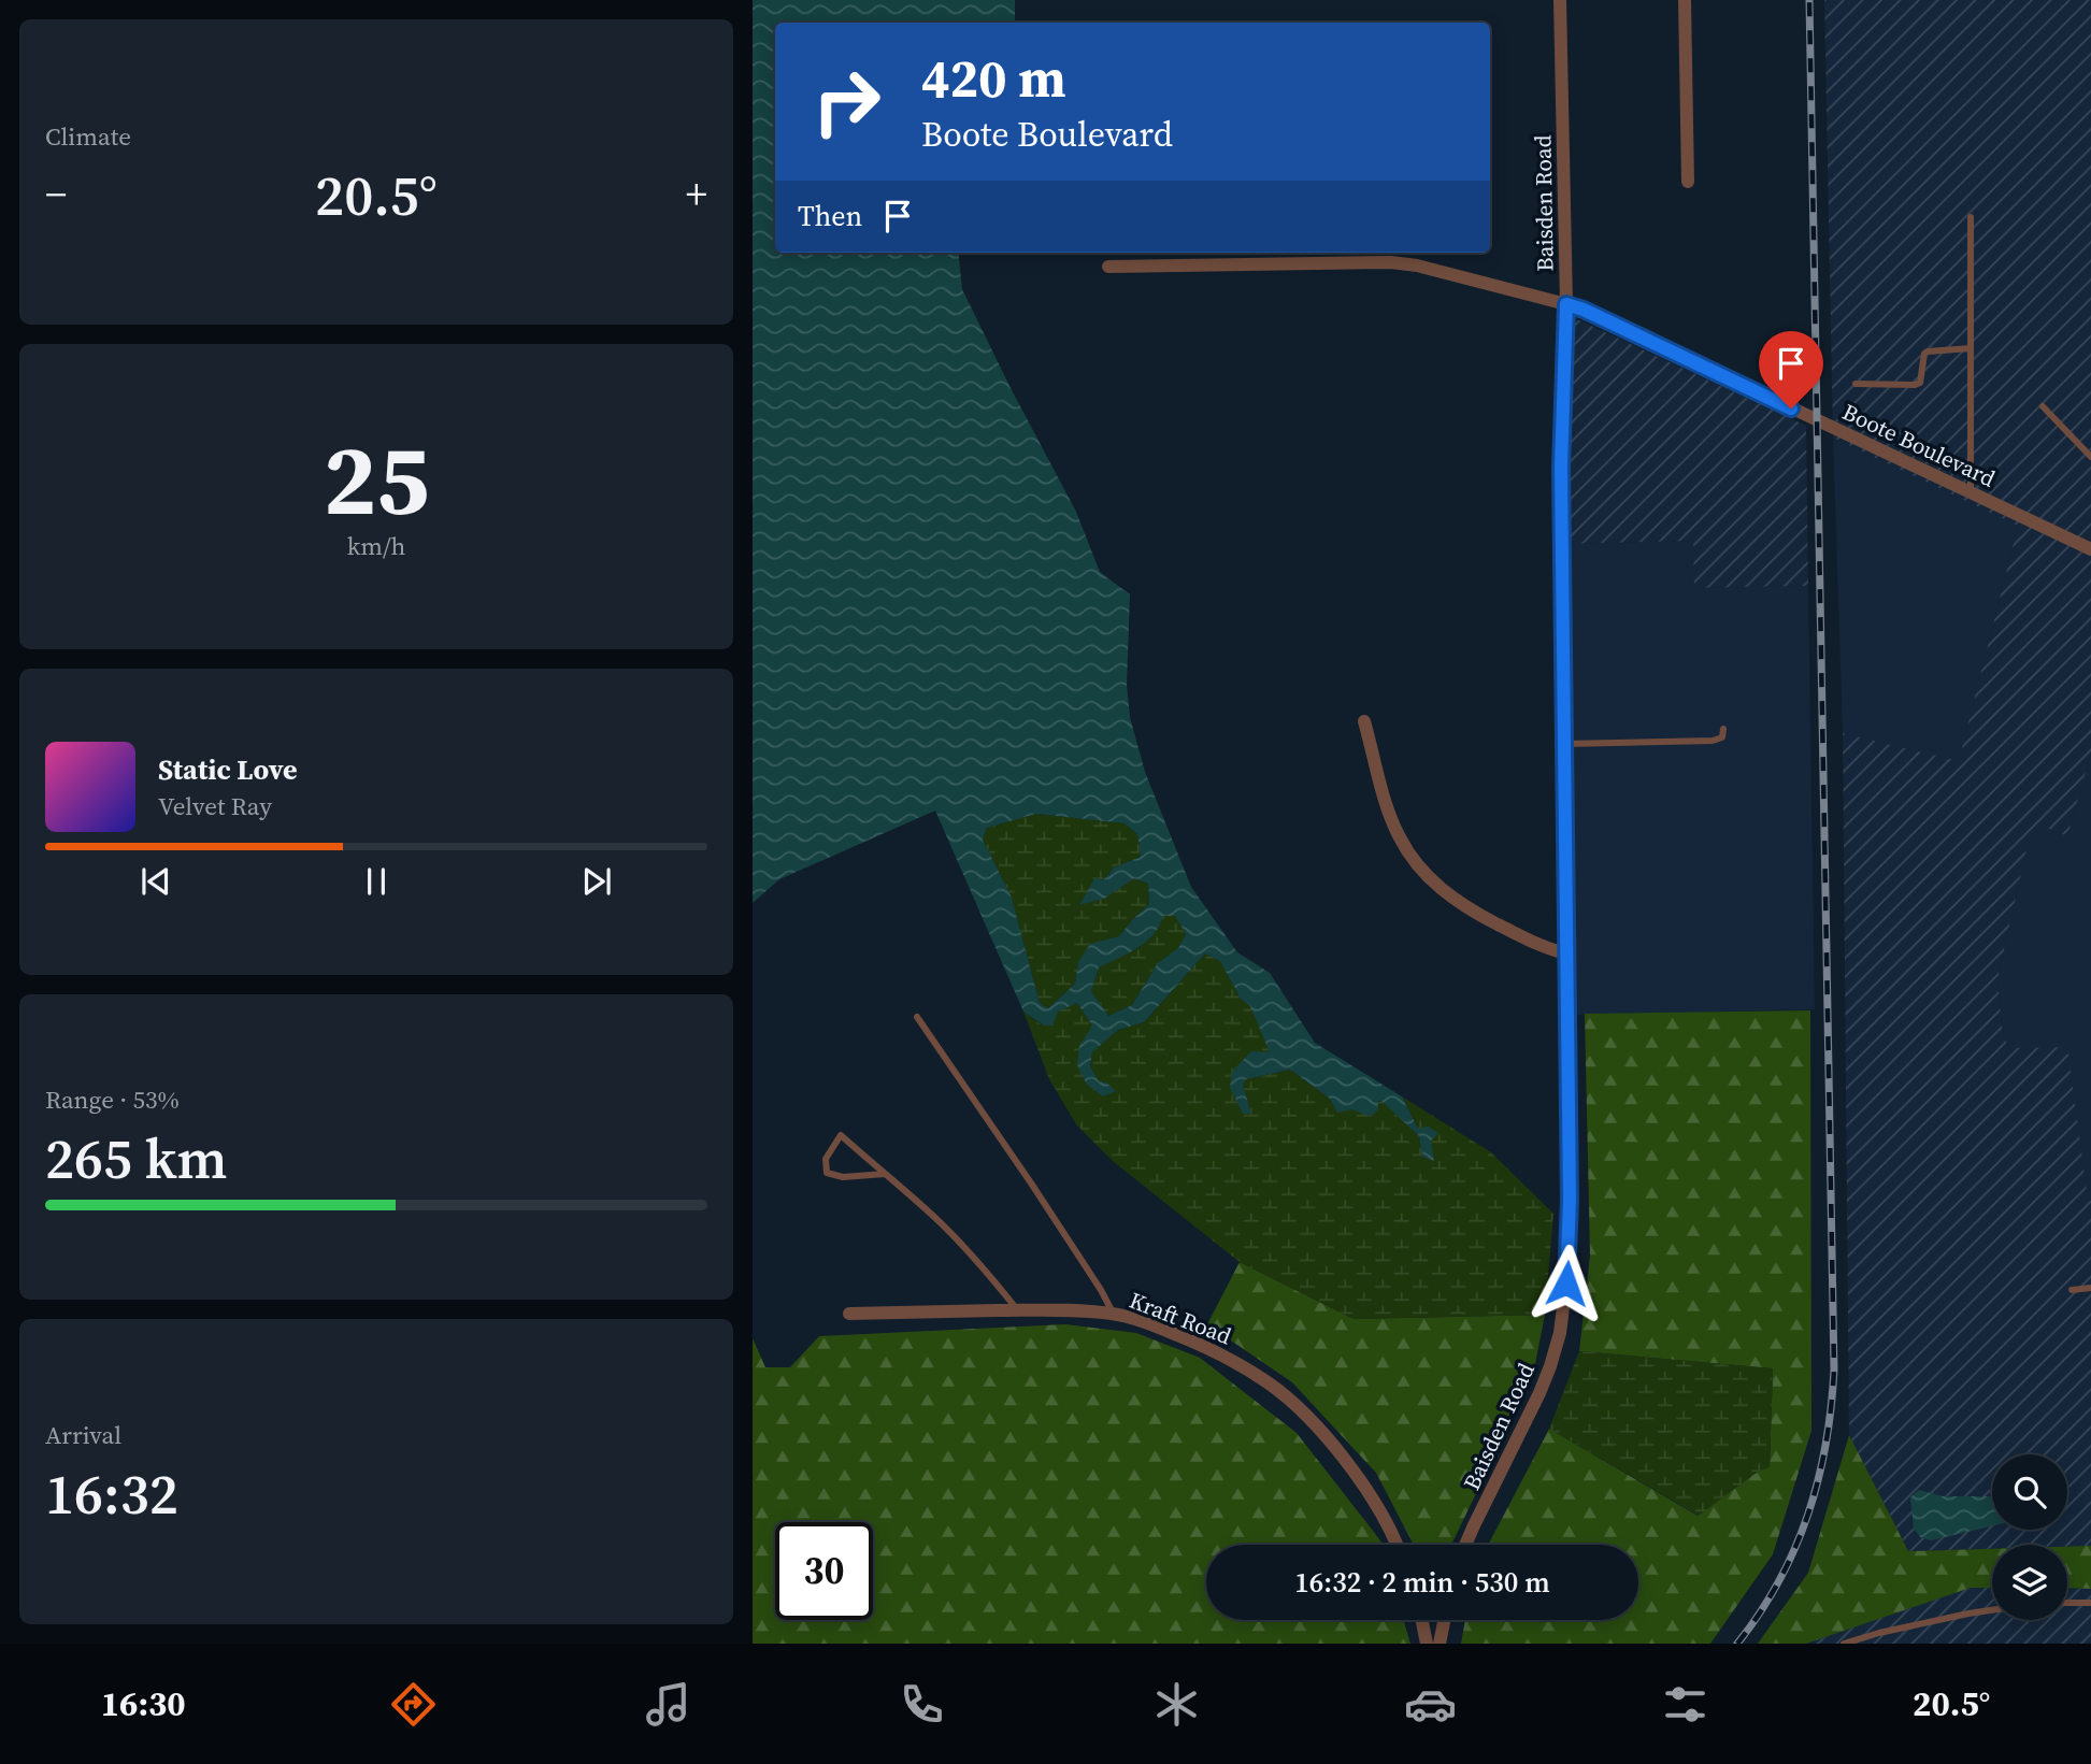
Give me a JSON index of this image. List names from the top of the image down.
{
  "streets": {
    "street": ["Baisden Road", "Boote Boulevard", "Kraft Road"]
  },
  "crossings": [
    ["Baisden Road", "Boote Boulevard"]
  ],
  "page": {
    "tile": [
      "Climate",
      ["25", "km/h"],
      ["Range · 53%", "265 km"],
      ["Arrival", "16:32"]
    ],
    "turn": ["420 m", "Boote Boulevard"],
    "heat": ["−", "20.5°", "+"],
    "then": "Then",
    "song": ["Static Love", "Velvet Ray"],
    "limit": "30",
    "trip": "16:32 · 2 min · 530 m",
    "tabs": ["16:30", "20.5°"]
  }
}
